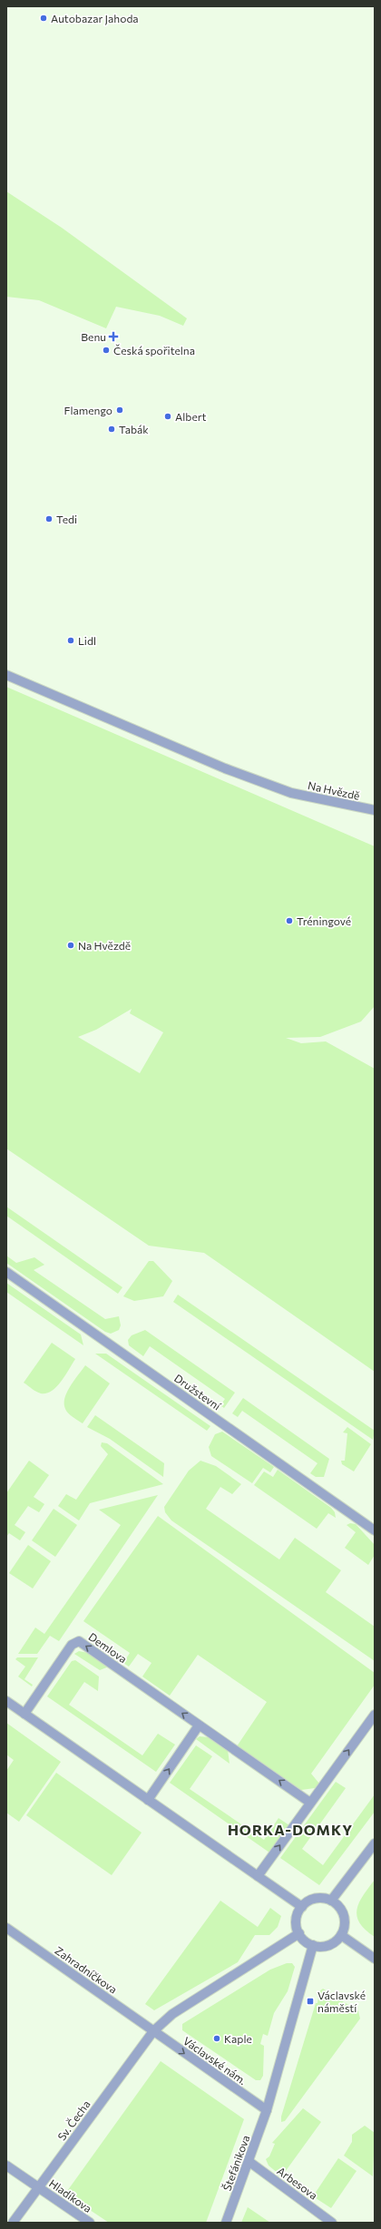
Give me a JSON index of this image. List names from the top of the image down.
{
  "streets": {
    "street": [
      "Na Hvězdě",
      "Družstevní",
      "Demlova",
      "Zahradníčkova",
      "Václavské nám.",
      "Sv. Čecha",
      "Štefánikova",
      "Arbesova",
      "Hladíkova"
    ]
  },
  "crossings": [
    ["Zahradníčkova", "Václavské nám."],
    ["Zahradníčkova", "Sv. Čecha"],
    ["Václavské nám.", "Sv. Čecha"],
    ["Václavské nám.", "Štefánikova"],
    ["Sv. Čecha", "Hladíkova"],
    ["Štefánikova", "Arbesova"]
  ],
  "one_way": ["Demlova", "Václavské nám."],
  "districts": ["HORKA-DOMKY"],
  "places": {
    "other": [
      "Autobazar Jahoda",
      "Česká spořitelna",
      "Flamengo",
      "Albert",
      "Tabák",
      "Tedi",
      "Lidl",
      "Tréningové",
      "Na Hvězdě",
      "Kaple"
    ],
    "health": ["Benu"],
    "transit": ["Václavské náměstí"]
  }
}
